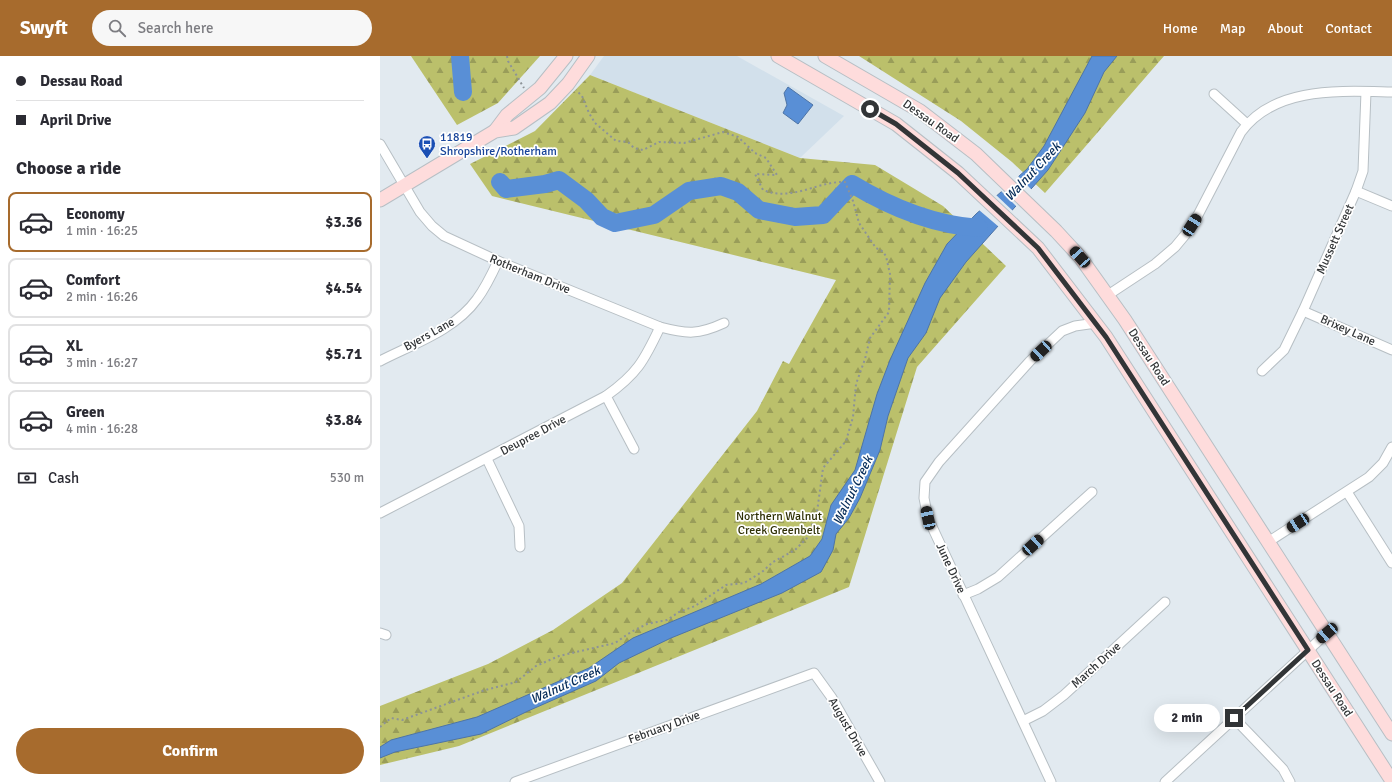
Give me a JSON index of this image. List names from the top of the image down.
{
  "streets": {
    "main road": ["Dessau Road"],
    "street": [
      "Mussett Street",
      "Rotherham Drive",
      "Brixey Lane",
      "Byers Lane",
      "Deupree Drive",
      "June Drive",
      "March Drive",
      "February Drive",
      "August Drive"
    ]
  },
  "crossings": [
    ["Dessau Road", "June Drive"],
    ["Mussett Street", "Brixey Lane"],
    ["Rotherham Drive", "Byers Lane"],
    ["Rotherham Drive", "Deupree Drive"],
    ["June Drive", "March Drive"],
    ["February Drive", "August Drive"]
  ],
  "water": ["Walnut Creek"],
  "parks": ["Northern Walnut Creek Greenbelt"],
  "places": {
    "bus stop": ["11819 Shropshire/Rotherham"]
  },
  "page": {
    "header": "Swyft",
    "search": "Search here",
    "nav": [
      "Home",
      "Map",
      "About",
      "Contact"
    ],
    "banner": ["Dessau Road", "April Drive"],
    "heading": "Choose a ride",
    "list": [
      {
        "name": "Economy",
        "note": "1 min · 16:25",
        "value": "$3.36"
      },
      {
        "name": "Comfort",
        "note": "2 min · 16:26",
        "value": "$4.54"
      },
      {
        "name": "XL",
        "note": "3 min · 16:27",
        "value": "$5.71"
      },
      {
        "name": "Green",
        "note": "4 min · 16:28",
        "value": "$3.84"
      }
    ],
    "pay": ["Cash", "530 m"],
    "bubble": "2 min",
    "buttons": "Confirm"
  }
}
